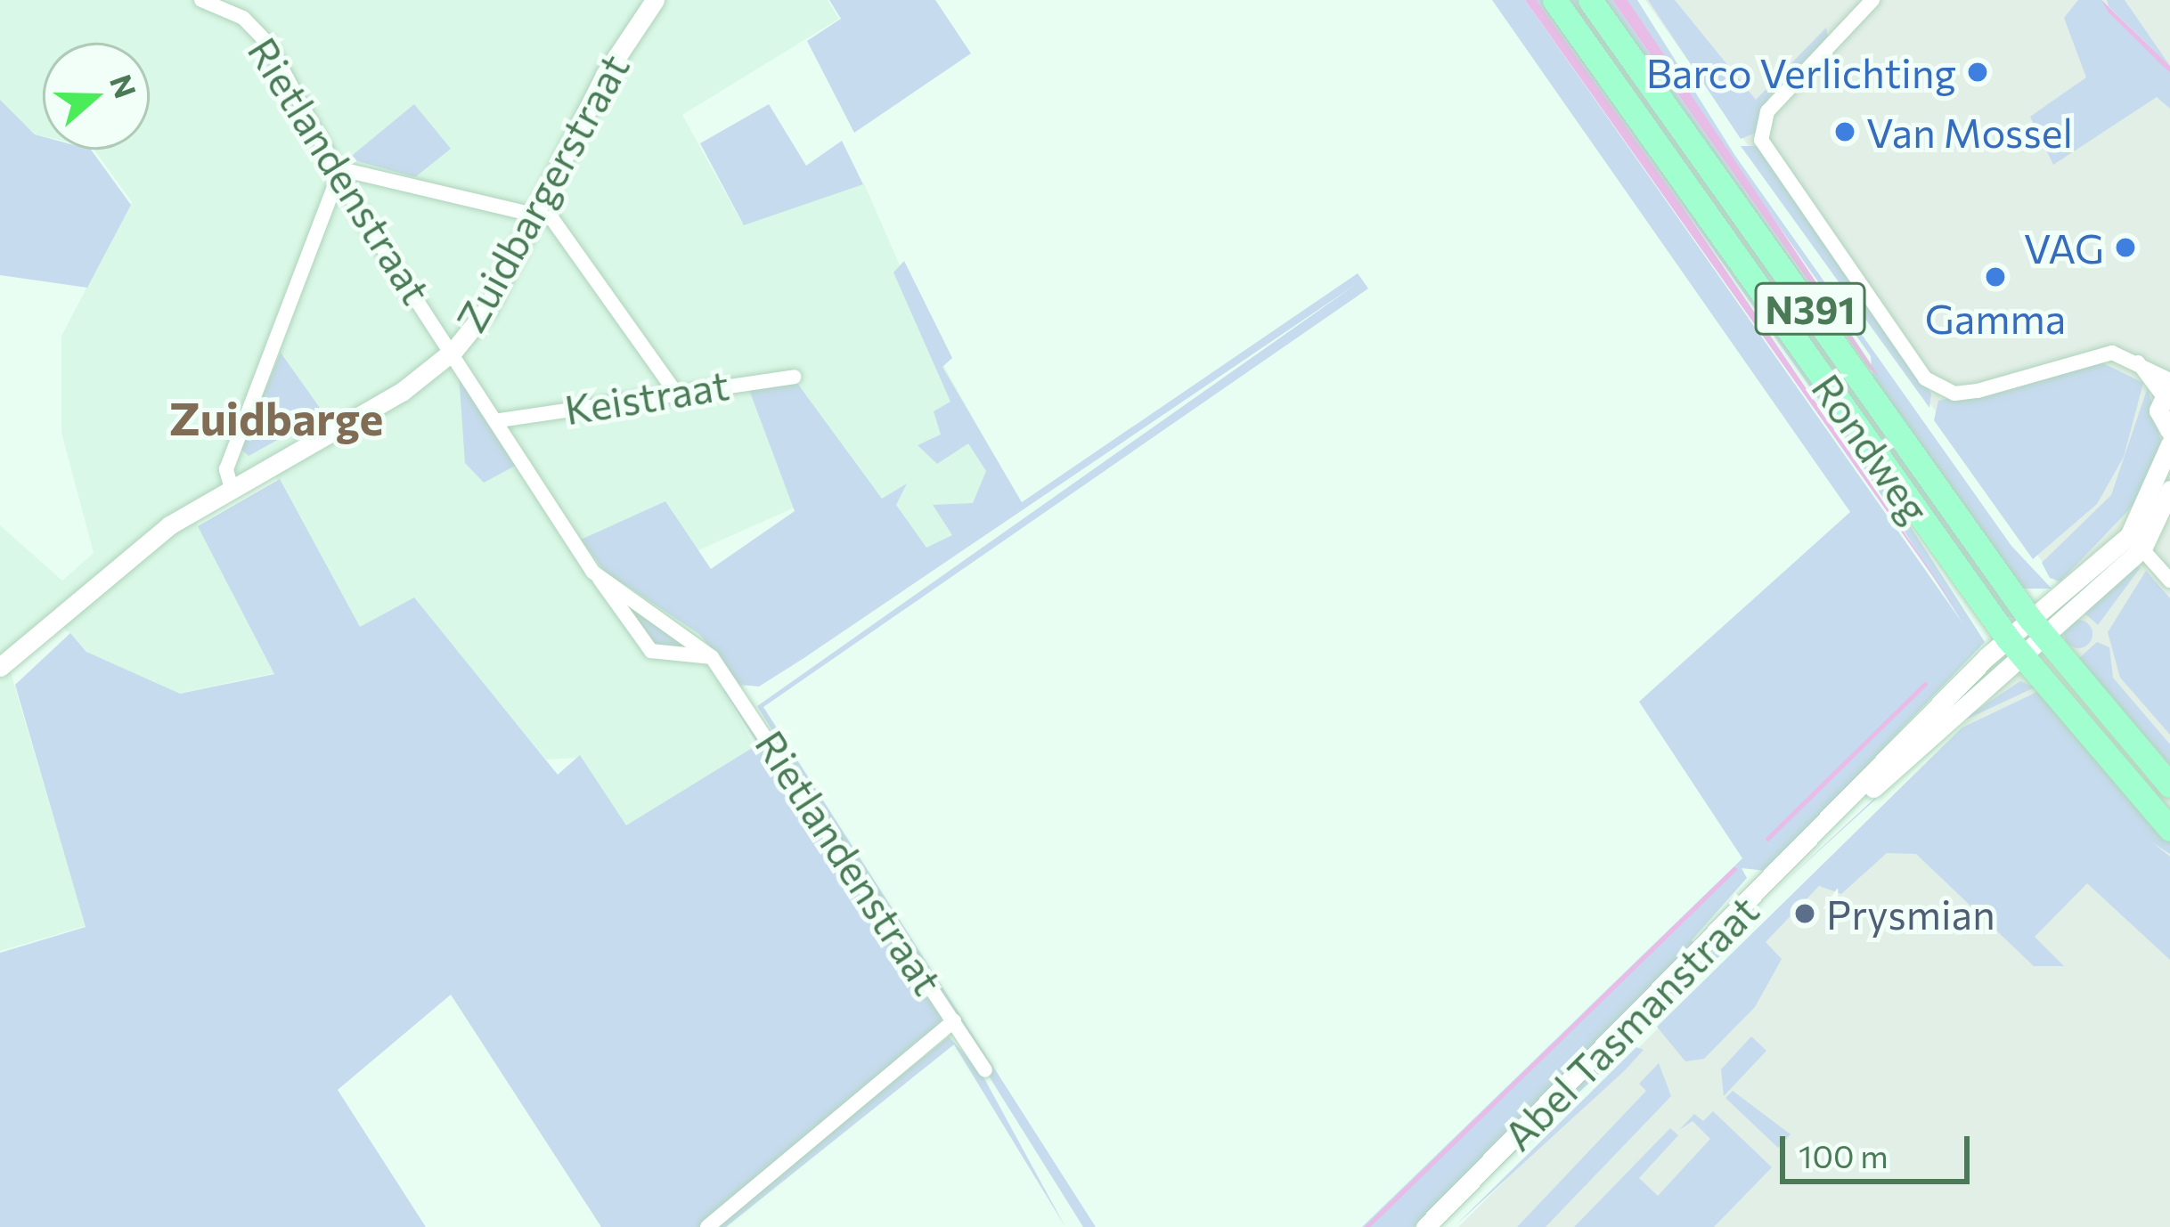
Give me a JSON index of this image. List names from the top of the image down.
{
  "streets": {
    "main road": ["N391", "Rondweg"],
    "street": [
      "Rietlandenstraat",
      "Zuidbargerstraat",
      "Keistraat",
      "Abel Tasmanstraat"
    ]
  },
  "crossings": [
    ["Rietlandenstraat", "Zuidbargerstraat"],
    ["Rietlandenstraat", "Keistraat"],
    ["Rondweg", "Abel Tasmanstraat"]
  ],
  "districts": ["Zuidbarge"],
  "places": [
    "Barco Verlichting",
    "Van Mossel",
    "VAG",
    "Gamma",
    "Prysmian"
  ],
  "scale_bar": "100 m",
  "north": "right"
}
